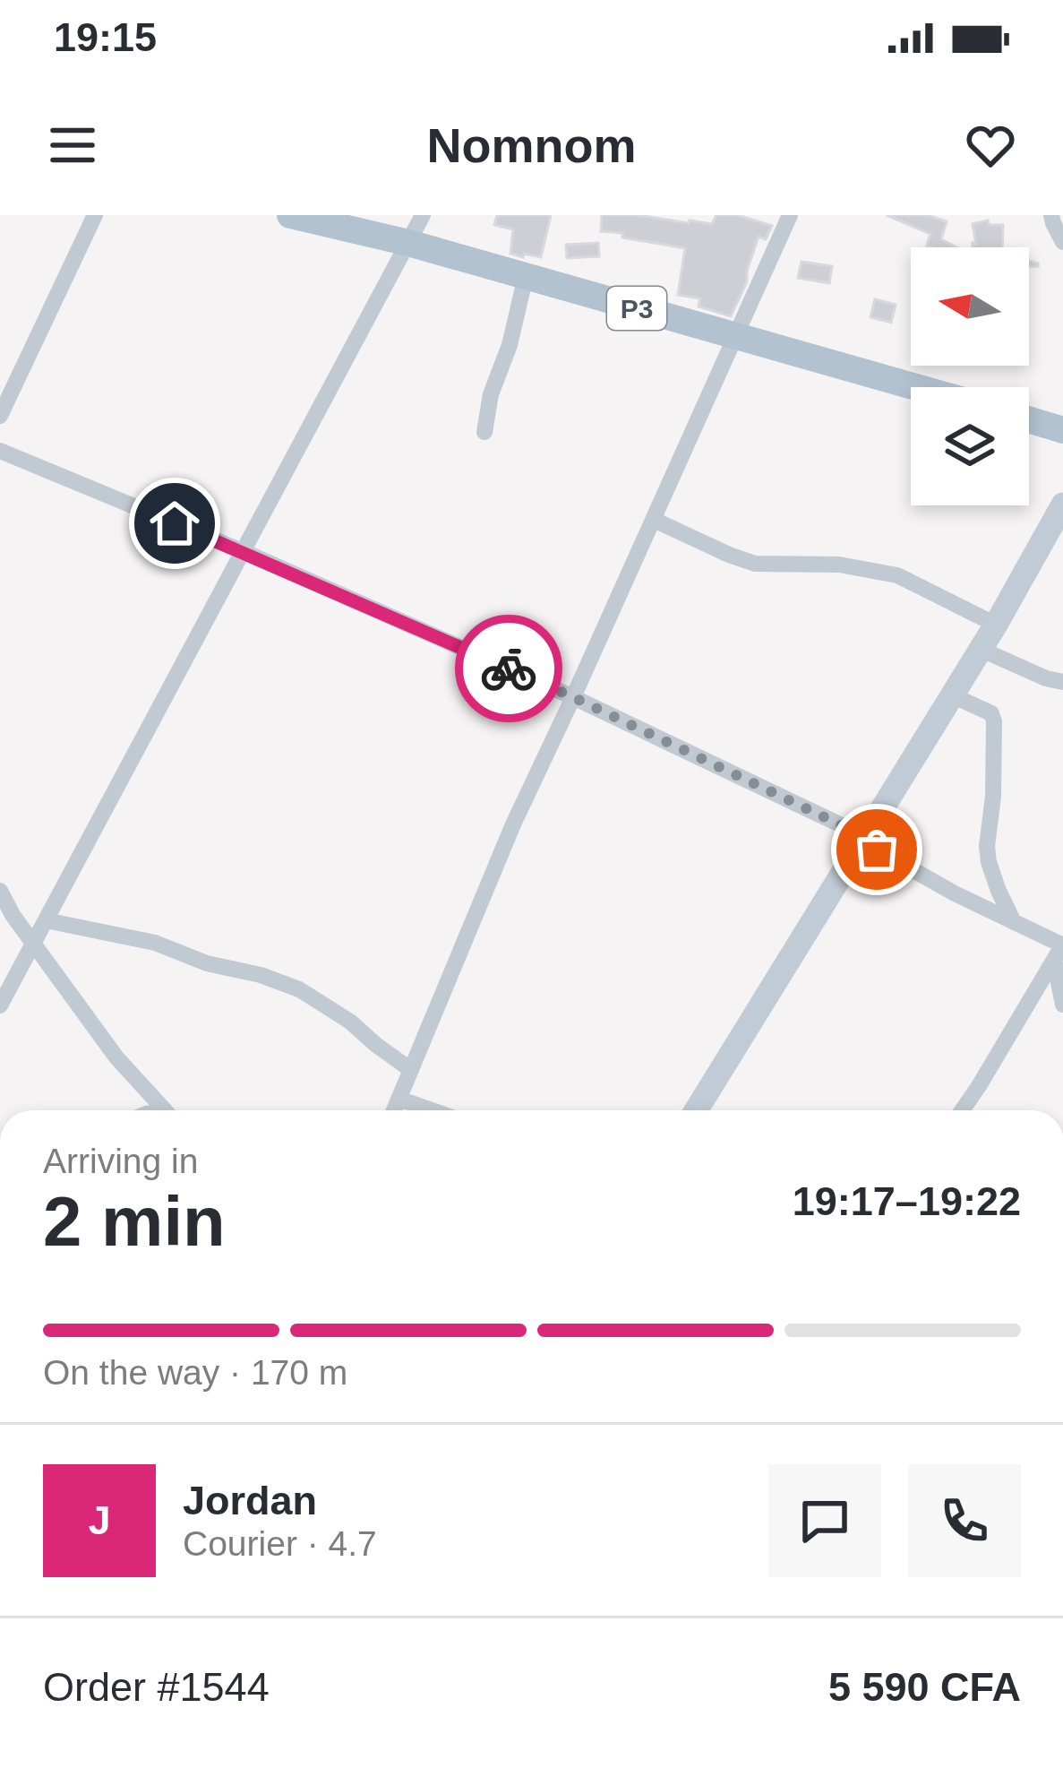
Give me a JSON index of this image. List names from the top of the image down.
{
  "streets": {
    "main road": ["P3"]
  },
  "north": "left",
  "page": {
    "status": "19:15",
    "header": "Nomnom",
    "heading": ["2 min", "Arriving in", "19:17–19:22"],
    "panel": [
      "Jordan",
      "Courier · 4.7",
      "Order #1544",
      "5 590 CFA"
    ],
    "bar": "On the way · 170 m",
    "round": "J"
  }
}
